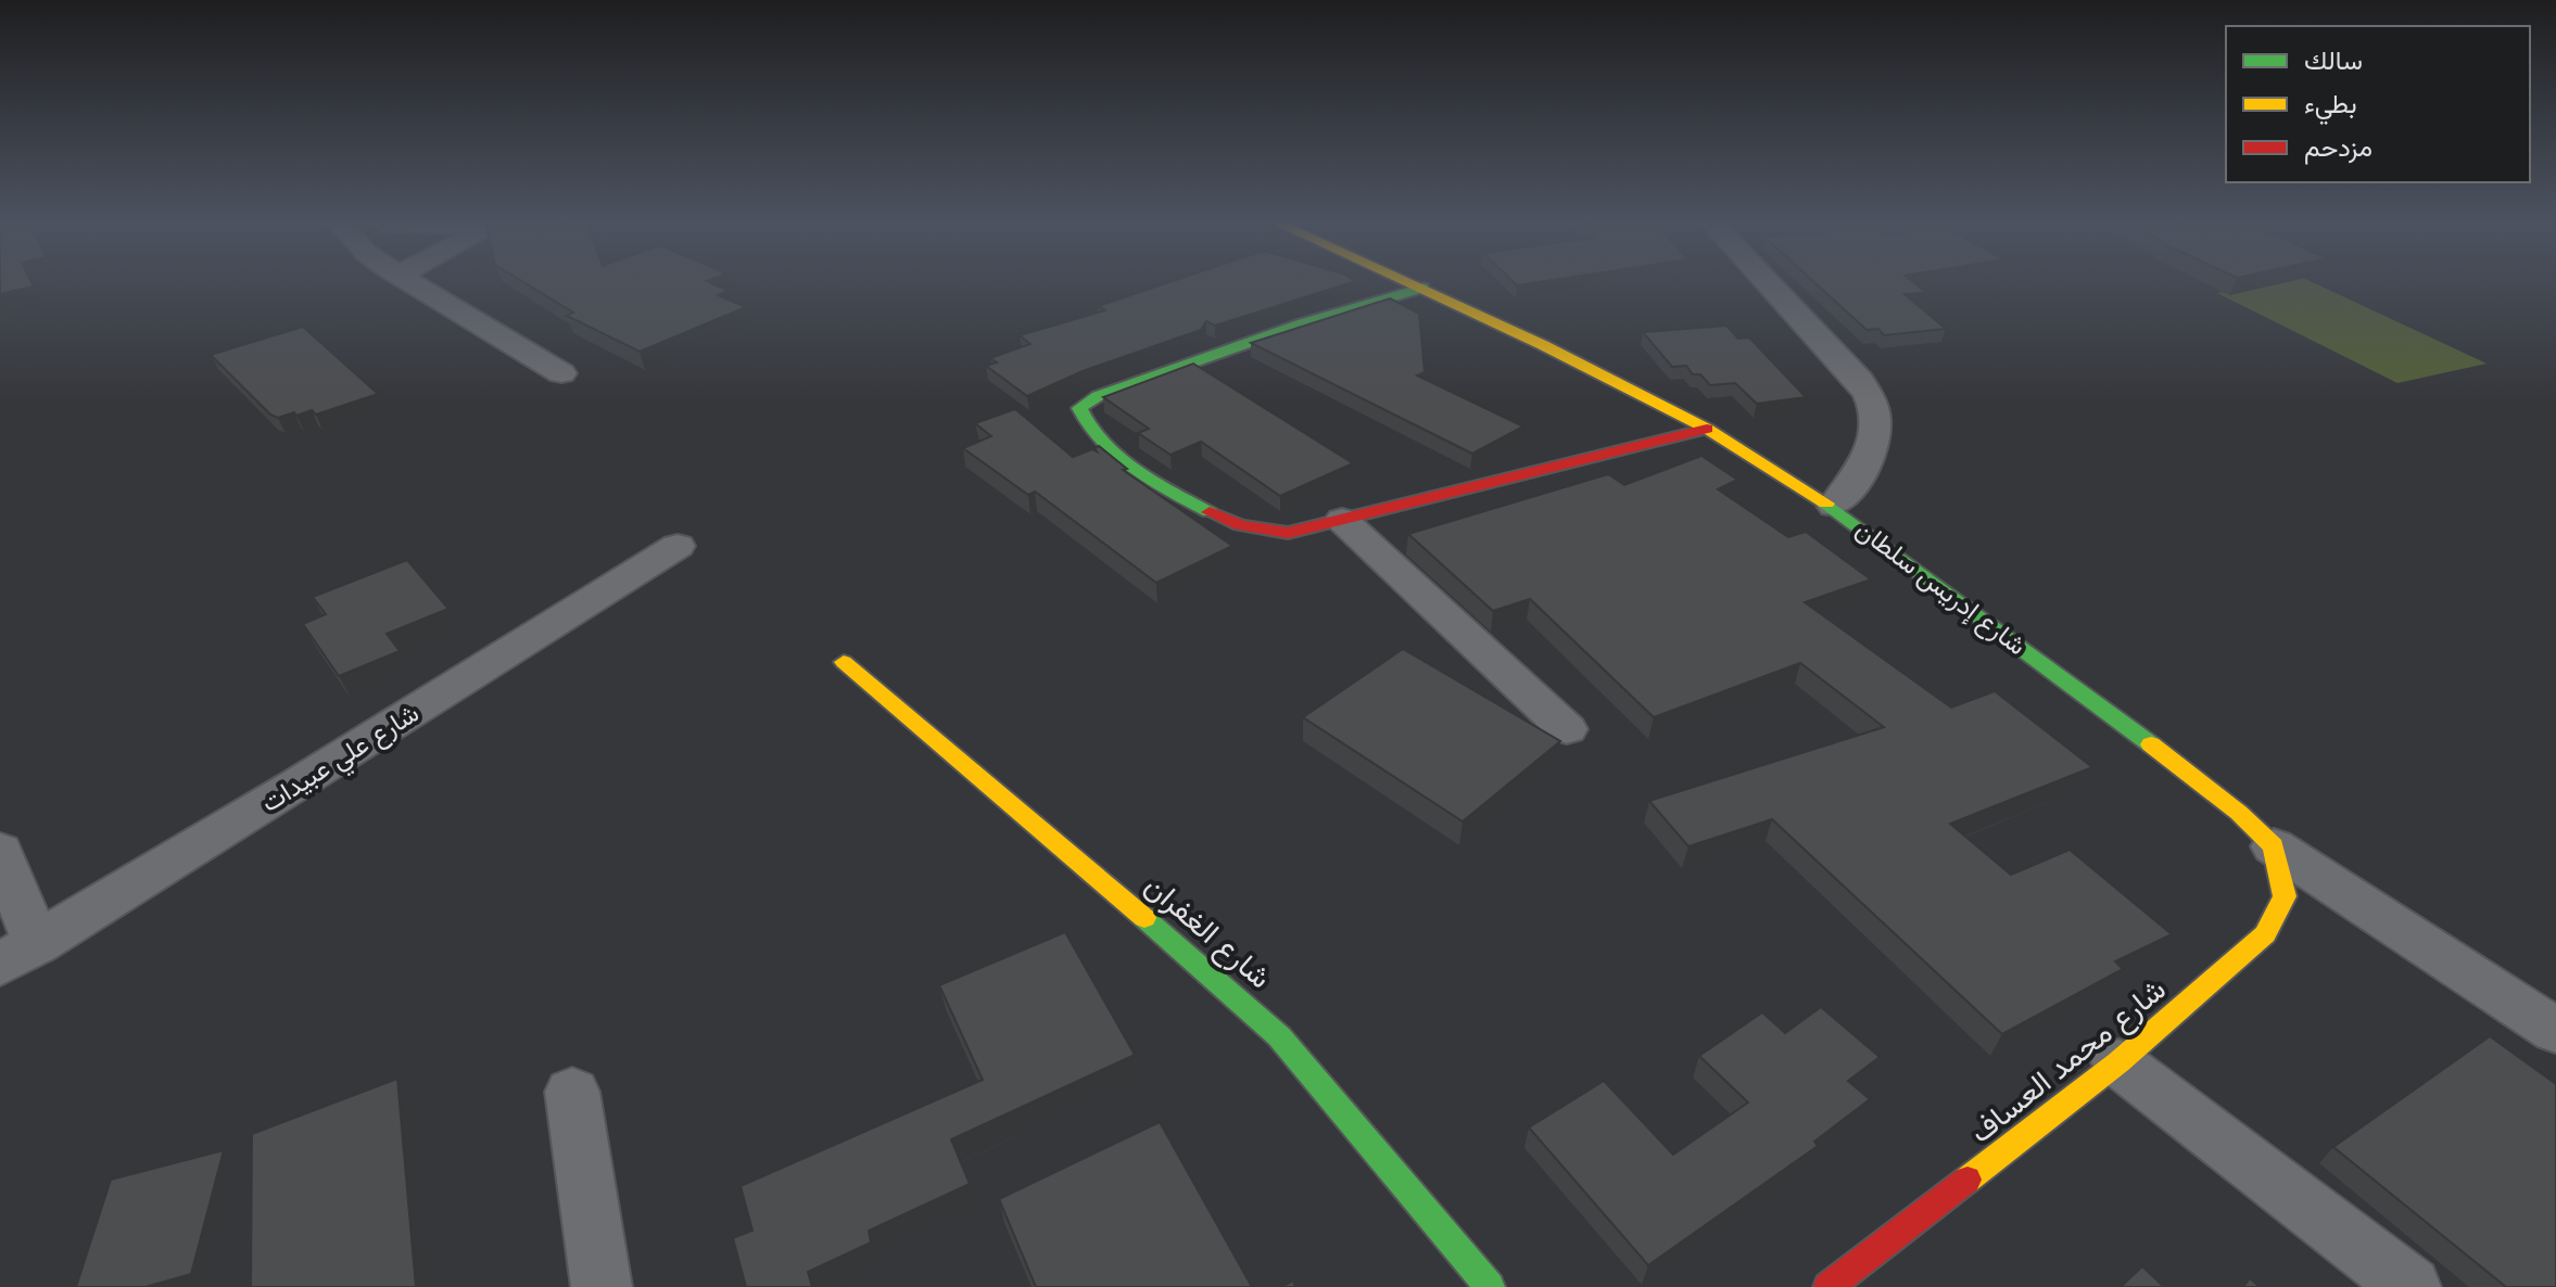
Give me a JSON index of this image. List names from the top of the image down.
{
  "streets": {
    "street": [
      "شارع إدريس سلطان",
      "شارع علي عبيدات",
      "شارع الغفران",
      "شارع محمد العساف"
    ]
  },
  "crossings": [
    ["شارع إدريس سلطان", "شارع محمد العساف"]
  ],
  "legend": ["سالك", "بطيء", "مزدحم"]
}
